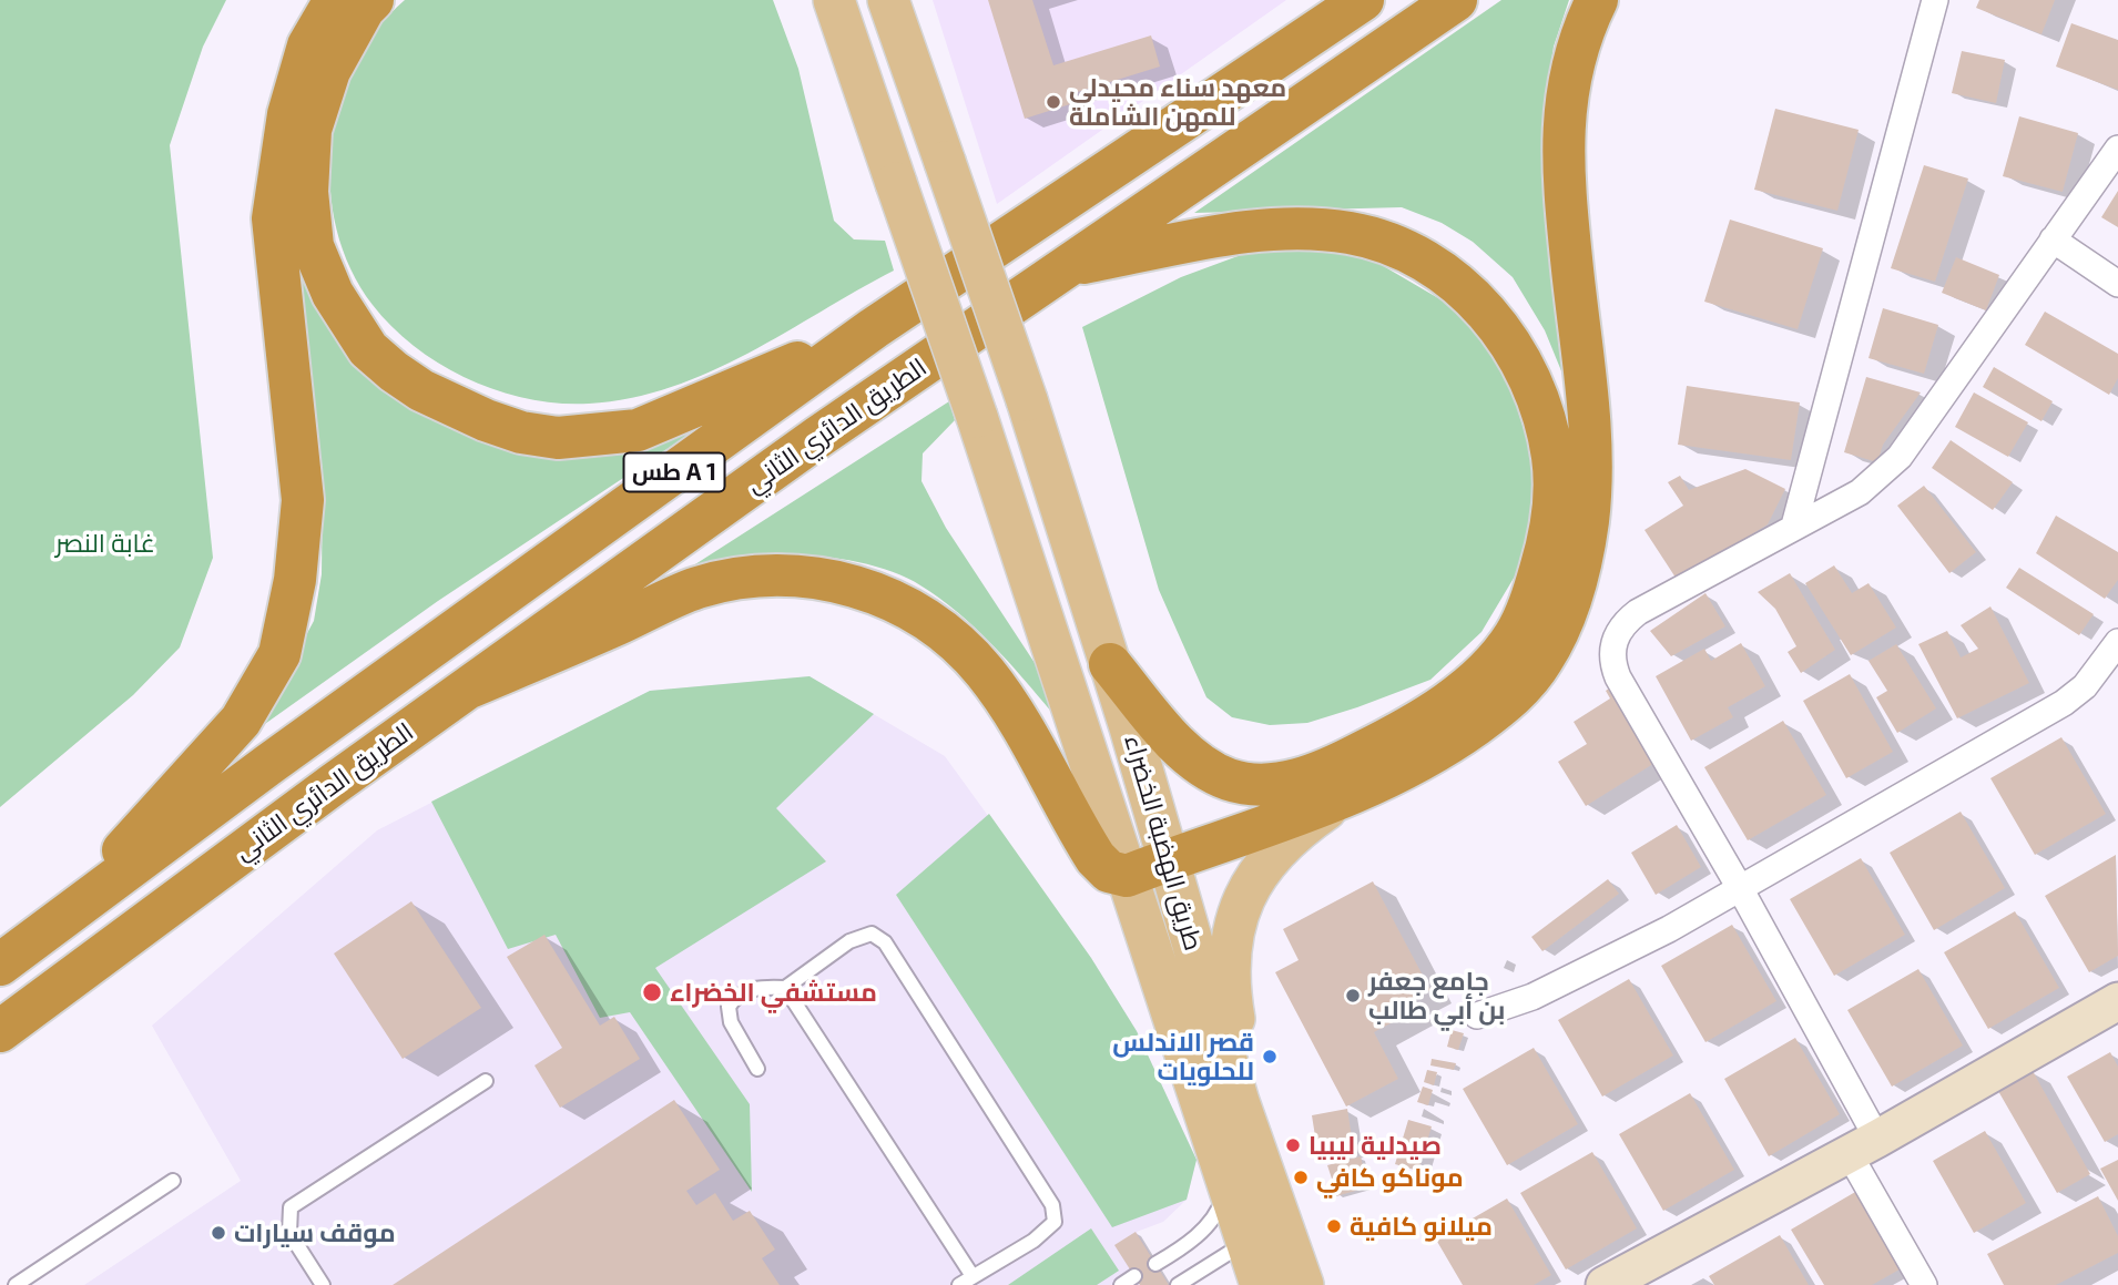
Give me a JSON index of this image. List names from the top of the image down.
{
  "streets": {
    "highway": ["الطريق الدائري الثاني", "طس A 1"],
    "main road": ["طريق الهضبة الخضراء"]
  },
  "parks": ["غابة النصر"],
  "places": [
    "معهد سناء محيدلي للمهن الشاملة",
    "مستشفي الخضراء",
    "جامع جعفر بن أبي طالب",
    "قصر الاندلس للحلويات",
    "صيدلية ليبيا",
    "موناكو كافي",
    "ميلانو كافية",
    "موقف سيارات"
  ]
}
